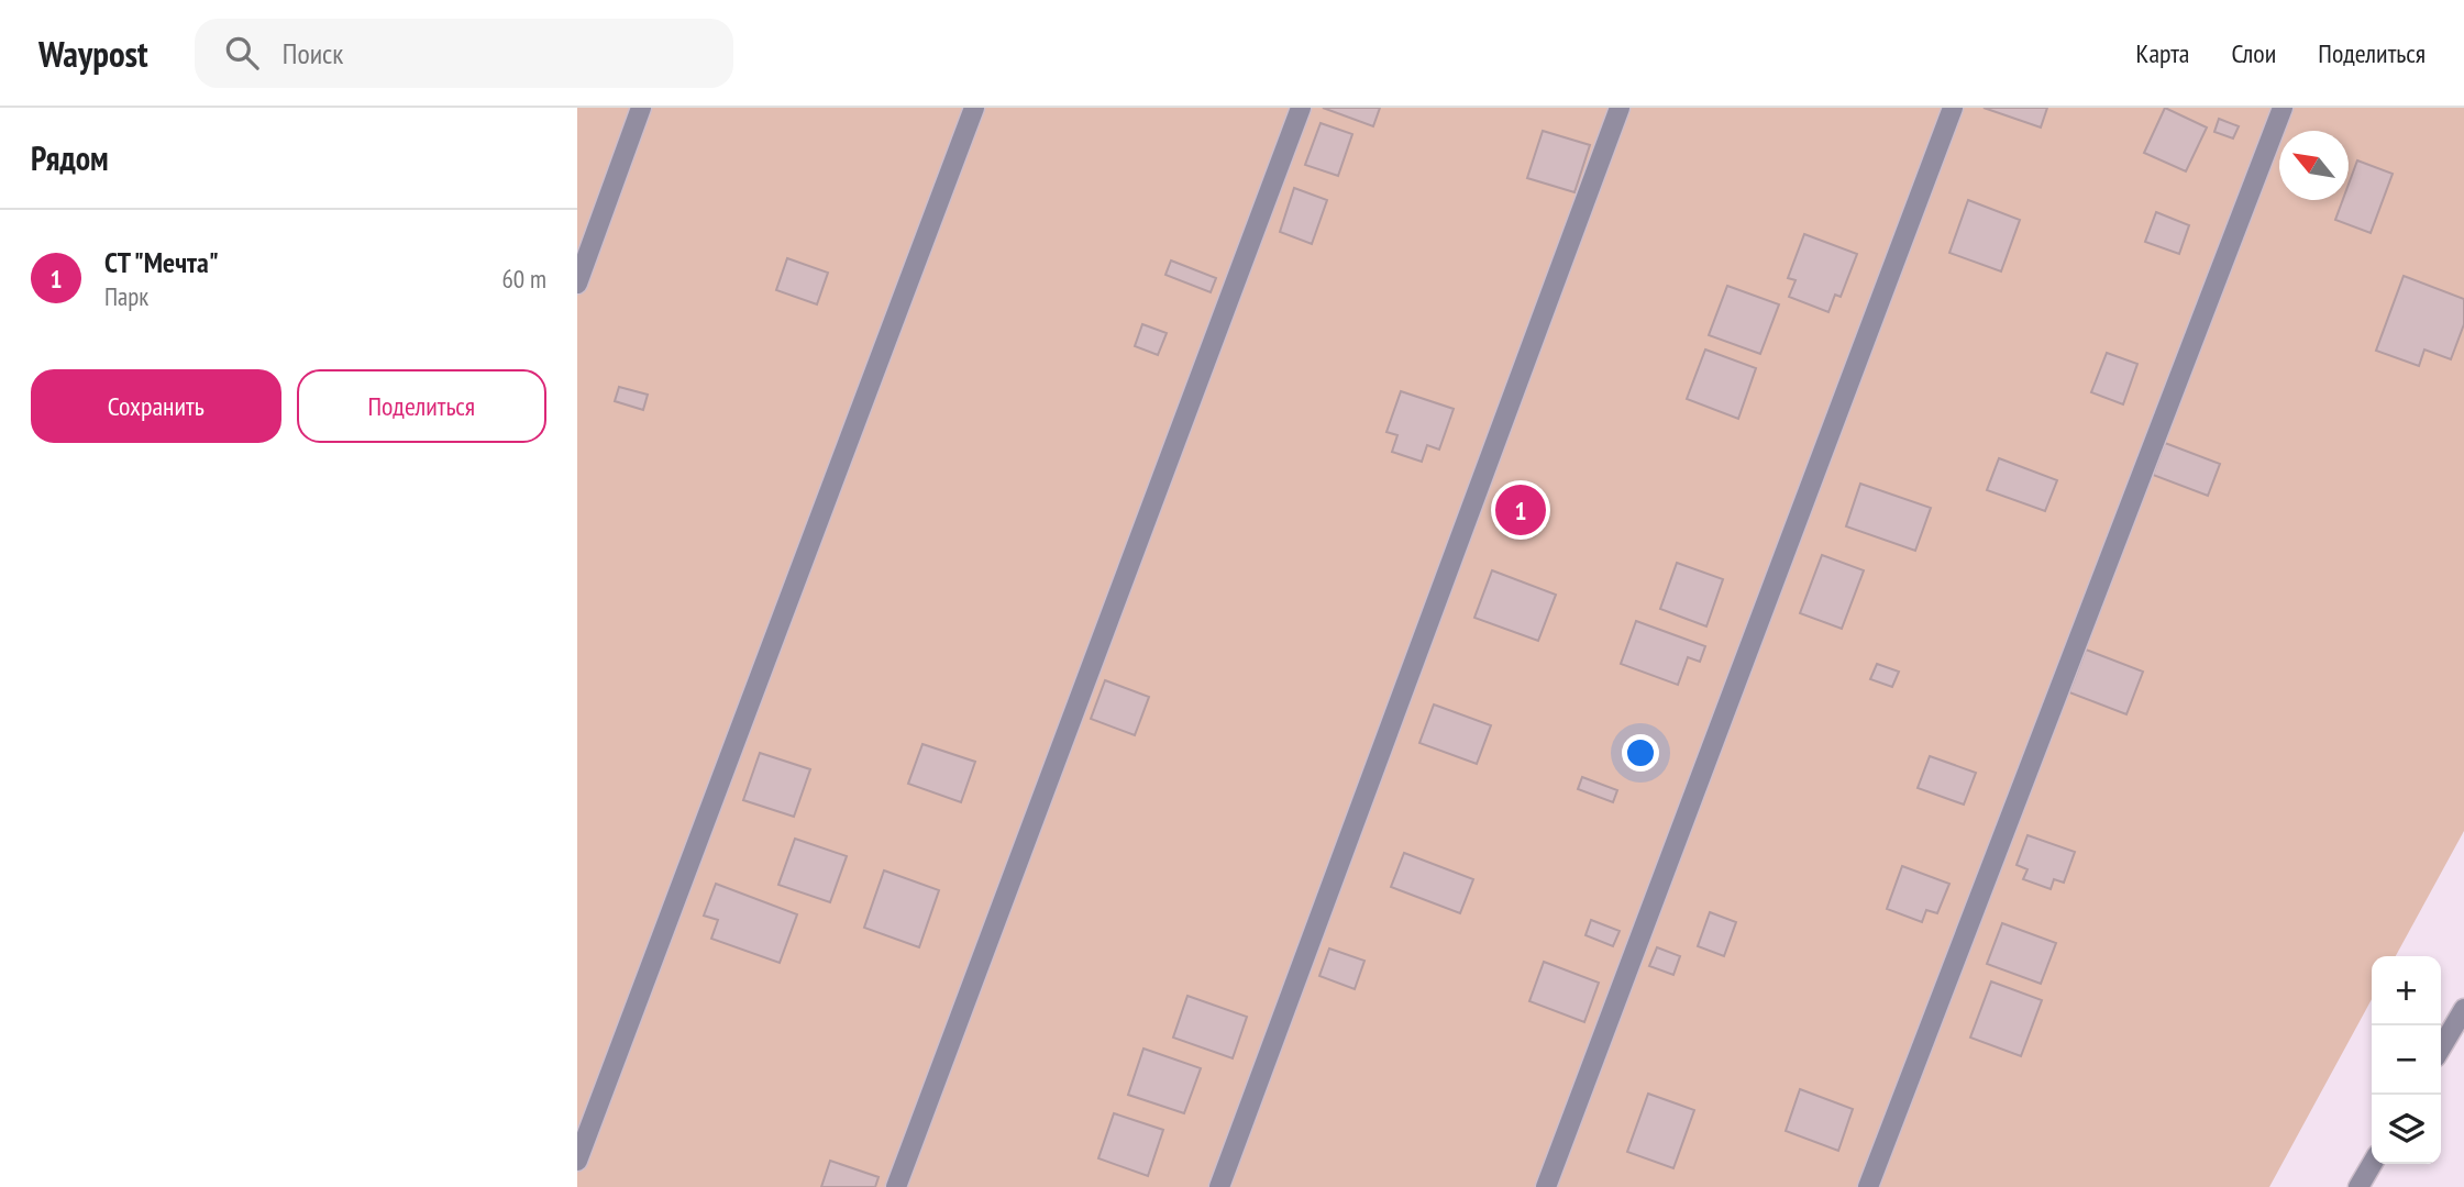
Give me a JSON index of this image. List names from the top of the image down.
{
  "north": "top left",
  "page": {
    "header": "Waypost",
    "search": "Поиск",
    "nav": ["Карта", "Слои", "Поделиться"],
    "heading": "Рядом",
    "list": [
      {
        "mark": "1",
        "name": "СТ \"Мечта\"",
        "note": "Парк",
        "value": "60 m"
      }
    ],
    "buttons": ["Сохранить", "Поделиться"],
    "pins": "1",
    "map_buttons": ["+", "−"]
  }
}
